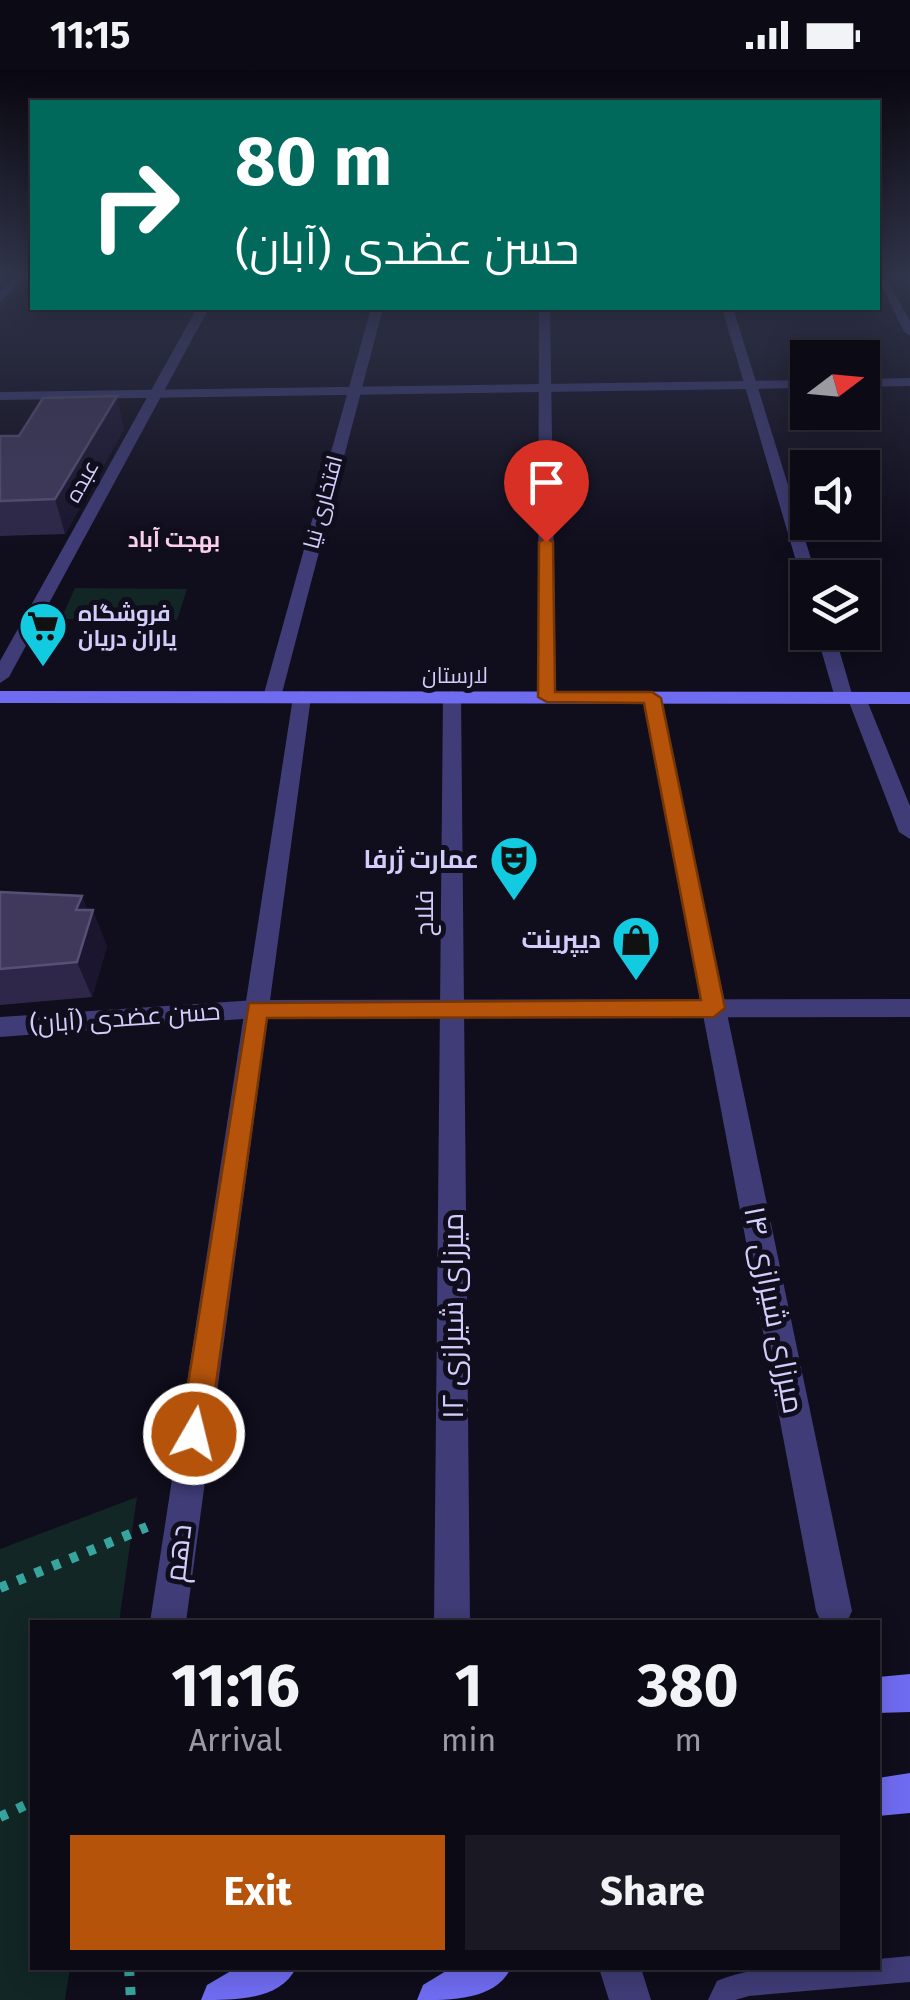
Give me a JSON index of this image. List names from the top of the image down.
{
  "streets": {
    "main road": ["لارستان"],
    "street": [
      "عبده",
      "افتخاری نیا",
      "فلاح",
      "حسن عضدی (آبان)",
      "میرزای شیرازی ۱۴",
      "میرزای شیرازی ۱۲",
      "دهم"
    ]
  },
  "crossings": [
    ["افتخاری نیا", "لارستان"],
    ["لارستان", "فلاح"],
    ["لارستان", "میرزای شیرازی ۱۴"],
    ["فلاح", "حسن عضدی (آبان)"],
    ["فلاح", "میرزای شیرازی ۱۲"],
    ["حسن عضدی (آبان)", "میرزای شیرازی ۱۴"],
    ["حسن عضدی (آبان)", "میرزای شیرازی ۱۲"],
    ["حسن عضدی (آبان)", "دهم"]
  ],
  "districts": ["بهجت آباد"],
  "places": {
    "supermarket": ["فروشگاه یاران دریان"],
    "theatre": ["عمارت ژرفا"],
    "shop": ["دیپرینت"]
  },
  "north": "right",
  "page": {
    "status": "11:15",
    "turn": ["80 m", "حسن عضدی (آبان)"],
    "eta": [
      "11:16",
      "Arrival",
      "1",
      "min",
      "380",
      "m"
    ],
    "buttons": ["Exit", "Share"]
  }
}
